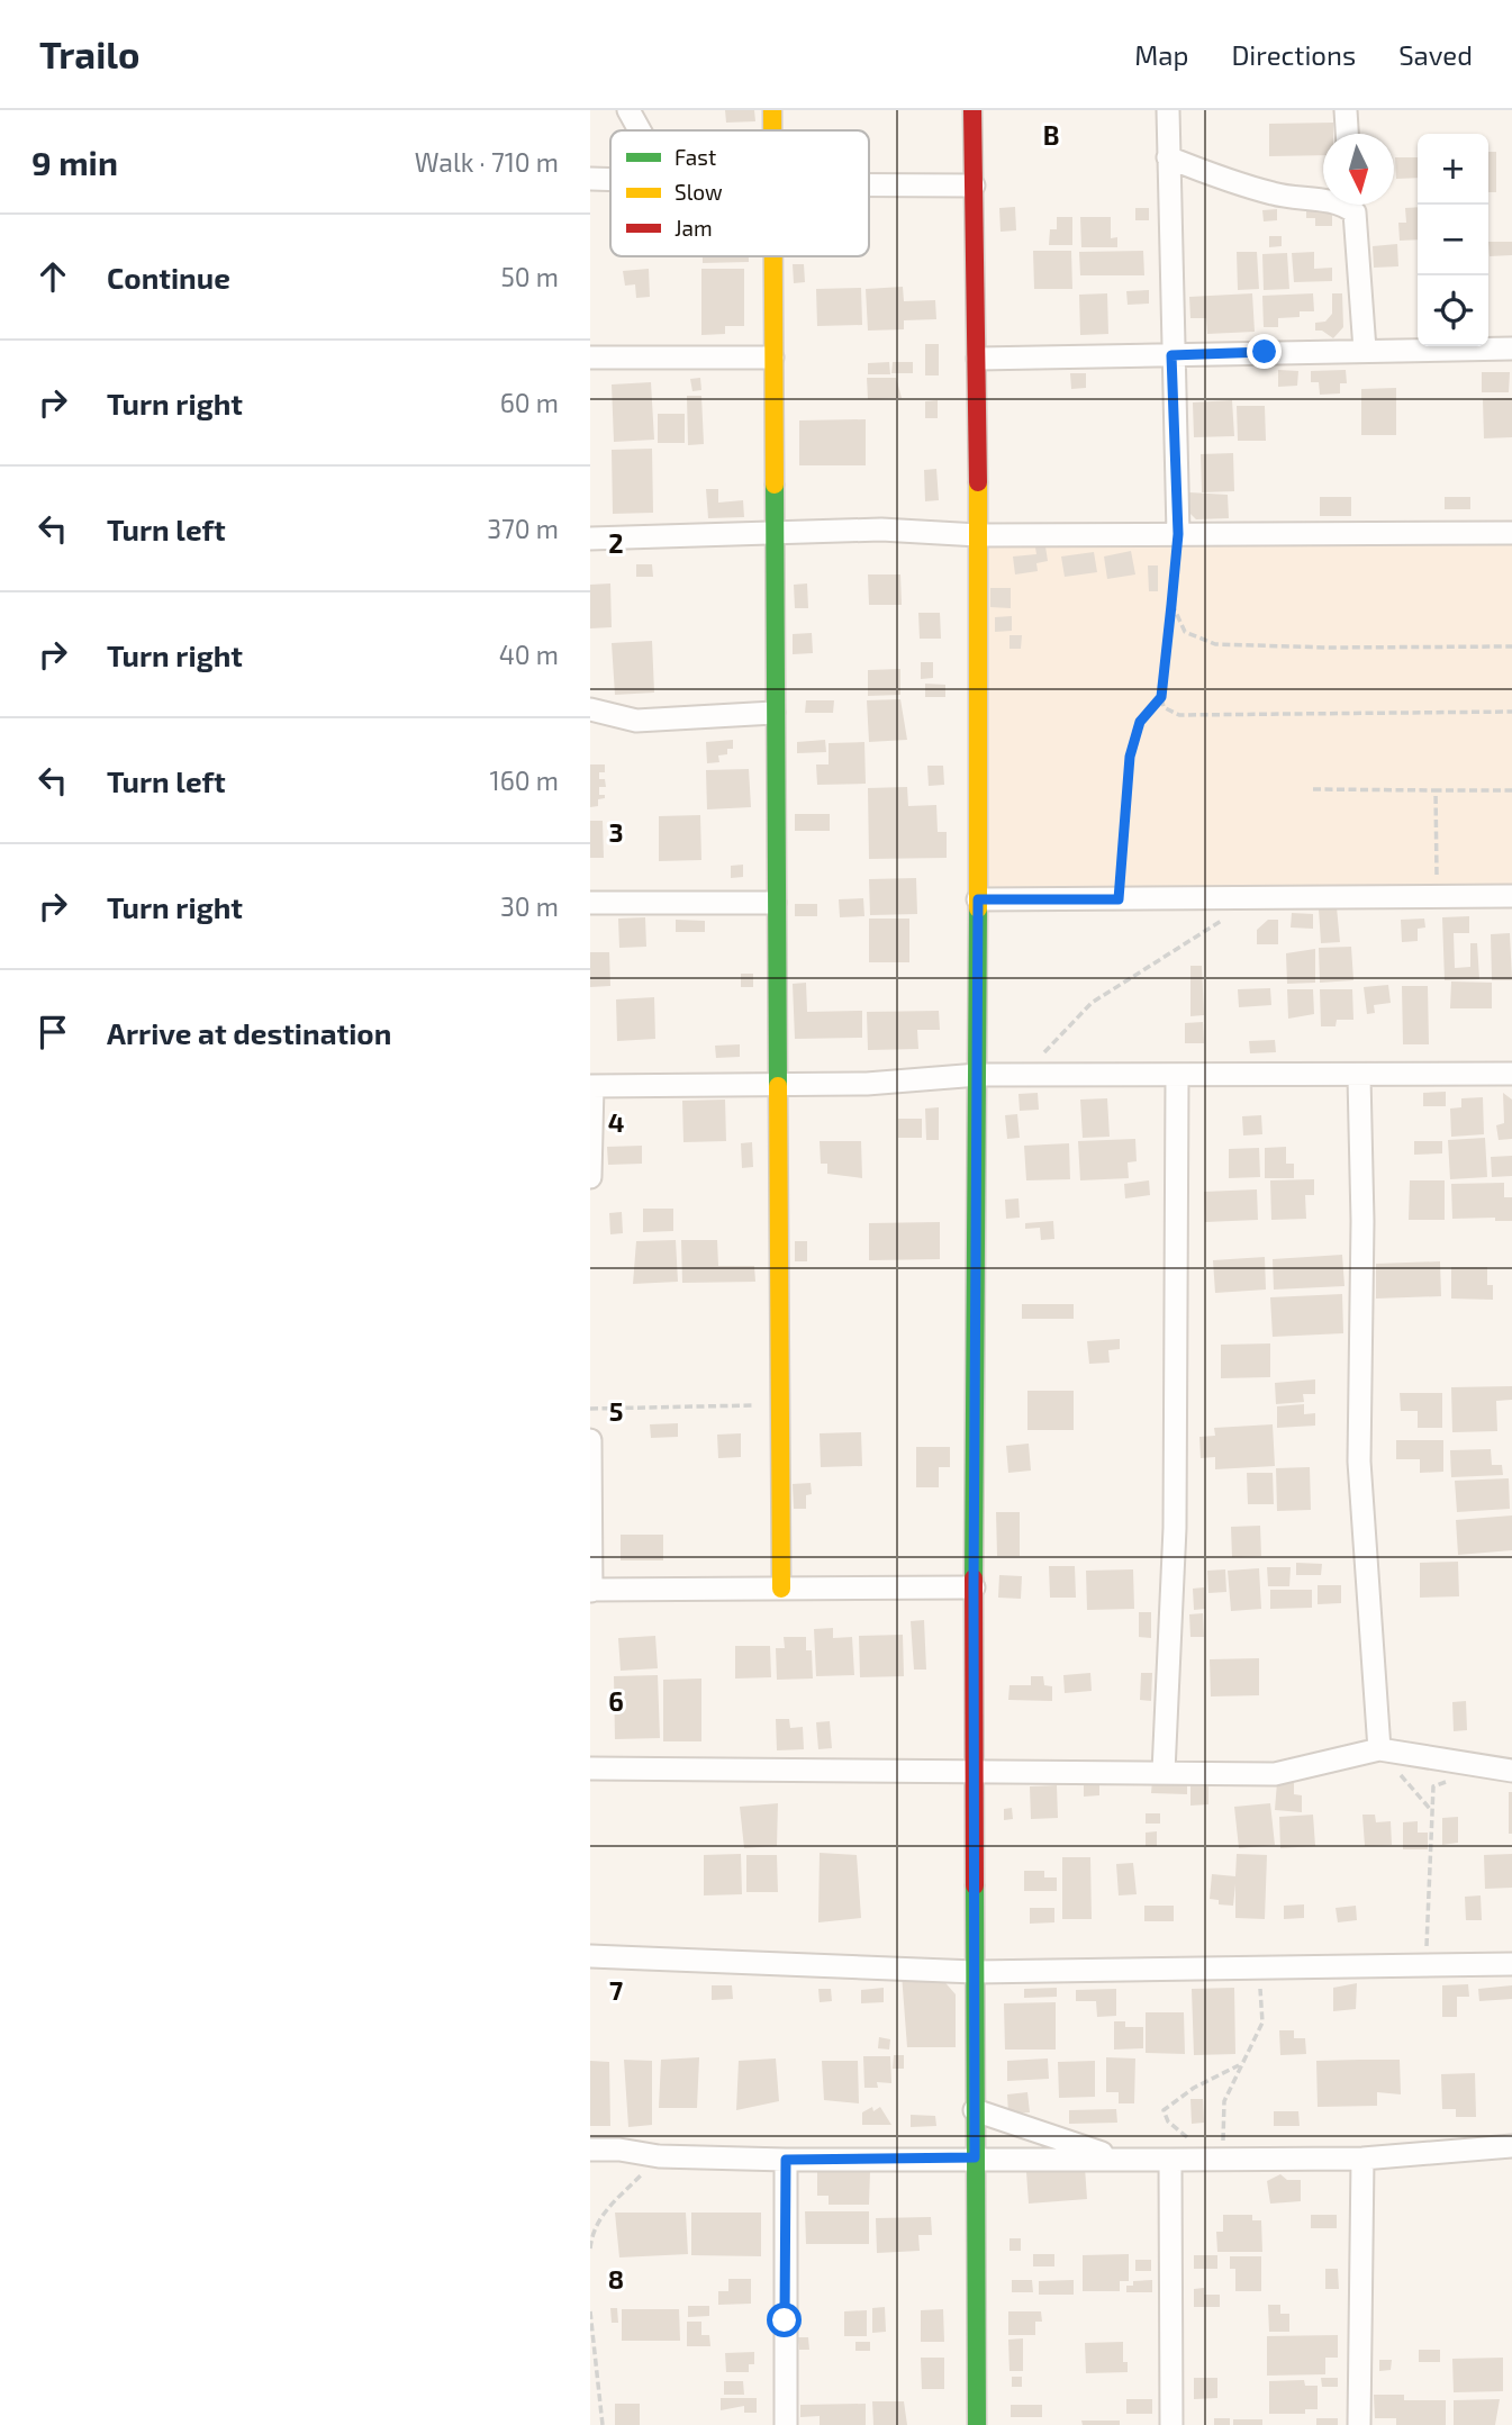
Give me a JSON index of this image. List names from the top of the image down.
{
  "legend": ["Fast", "Slow", "Jam"],
  "north": "bottom",
  "page": {
    "header": "Trailo",
    "nav": ["Map", "Directions", "Saved"],
    "heading": ["9 min", "Walk · 710 m"],
    "map_buttons": ["+", "−"],
    "list": [
      ["Continue", "50 m"],
      ["Turn right", "60 m"],
      ["Turn left", "370 m"],
      ["Turn right", "40 m"],
      ["Turn left", "160 m"],
      ["Turn right", "30 m"],
      "Arrive at destination"
    ]
  },
  "grid": {
    "columns": ["B"],
    "rows": [
      "2",
      "3",
      "4",
      "5",
      "6",
      "7",
      "8"
    ]
  }
}
